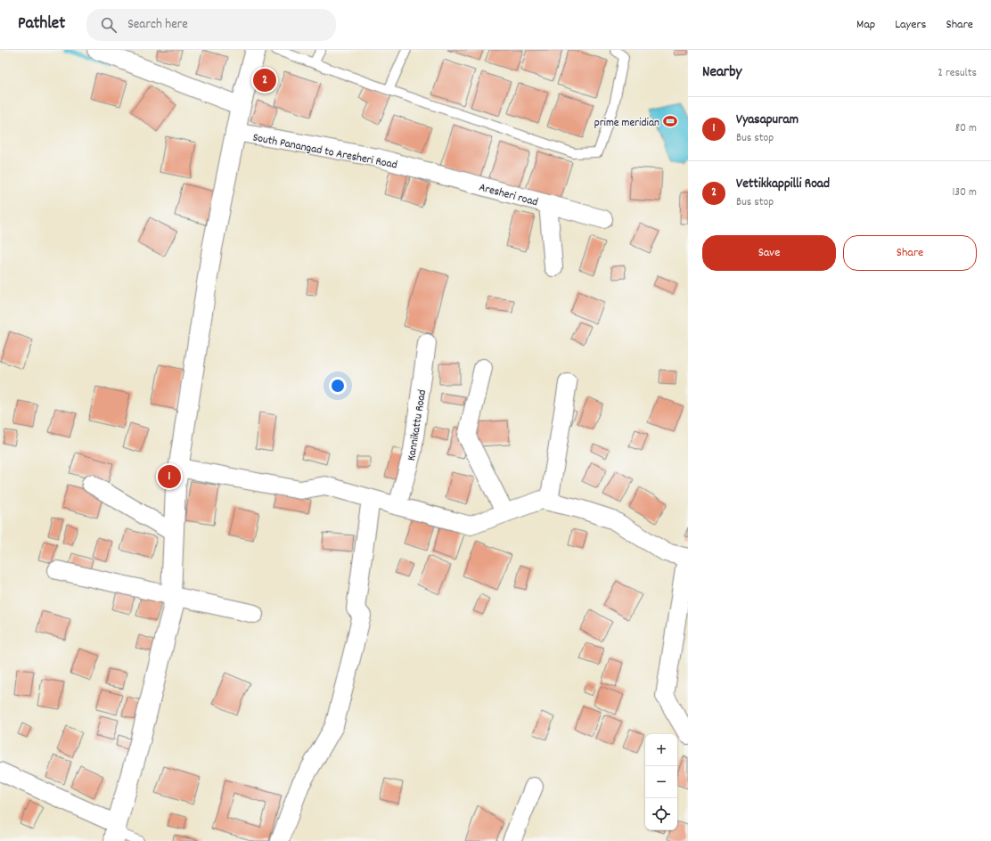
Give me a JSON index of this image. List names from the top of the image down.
{
  "streets": {
    "street": ["South Panangad to Aresheri Road", "Aresheri road", "Kannikattu Road"]
  },
  "crossings": [
    ["South Panangad to Aresheri Road", "Aresheri road"]
  ],
  "places": {
    "sports": ["prime meridian"]
  },
  "page": {
    "header": "Pathlet",
    "search": "Search here",
    "nav": ["Map", "Layers", "Share"],
    "heading": ["Nearby", "2 results"],
    "pins": ["2", "1"],
    "list": [
      {
        "mark": "1",
        "name": "Vyasapuram",
        "note": "Bus stop",
        "value": "80 m"
      },
      {
        "mark": "2",
        "name": "Vettikkappilli Road",
        "note": "Bus stop",
        "value": "130 m"
      }
    ],
    "buttons": ["Save", "Share"],
    "map_buttons": ["+", "−"]
  }
}
